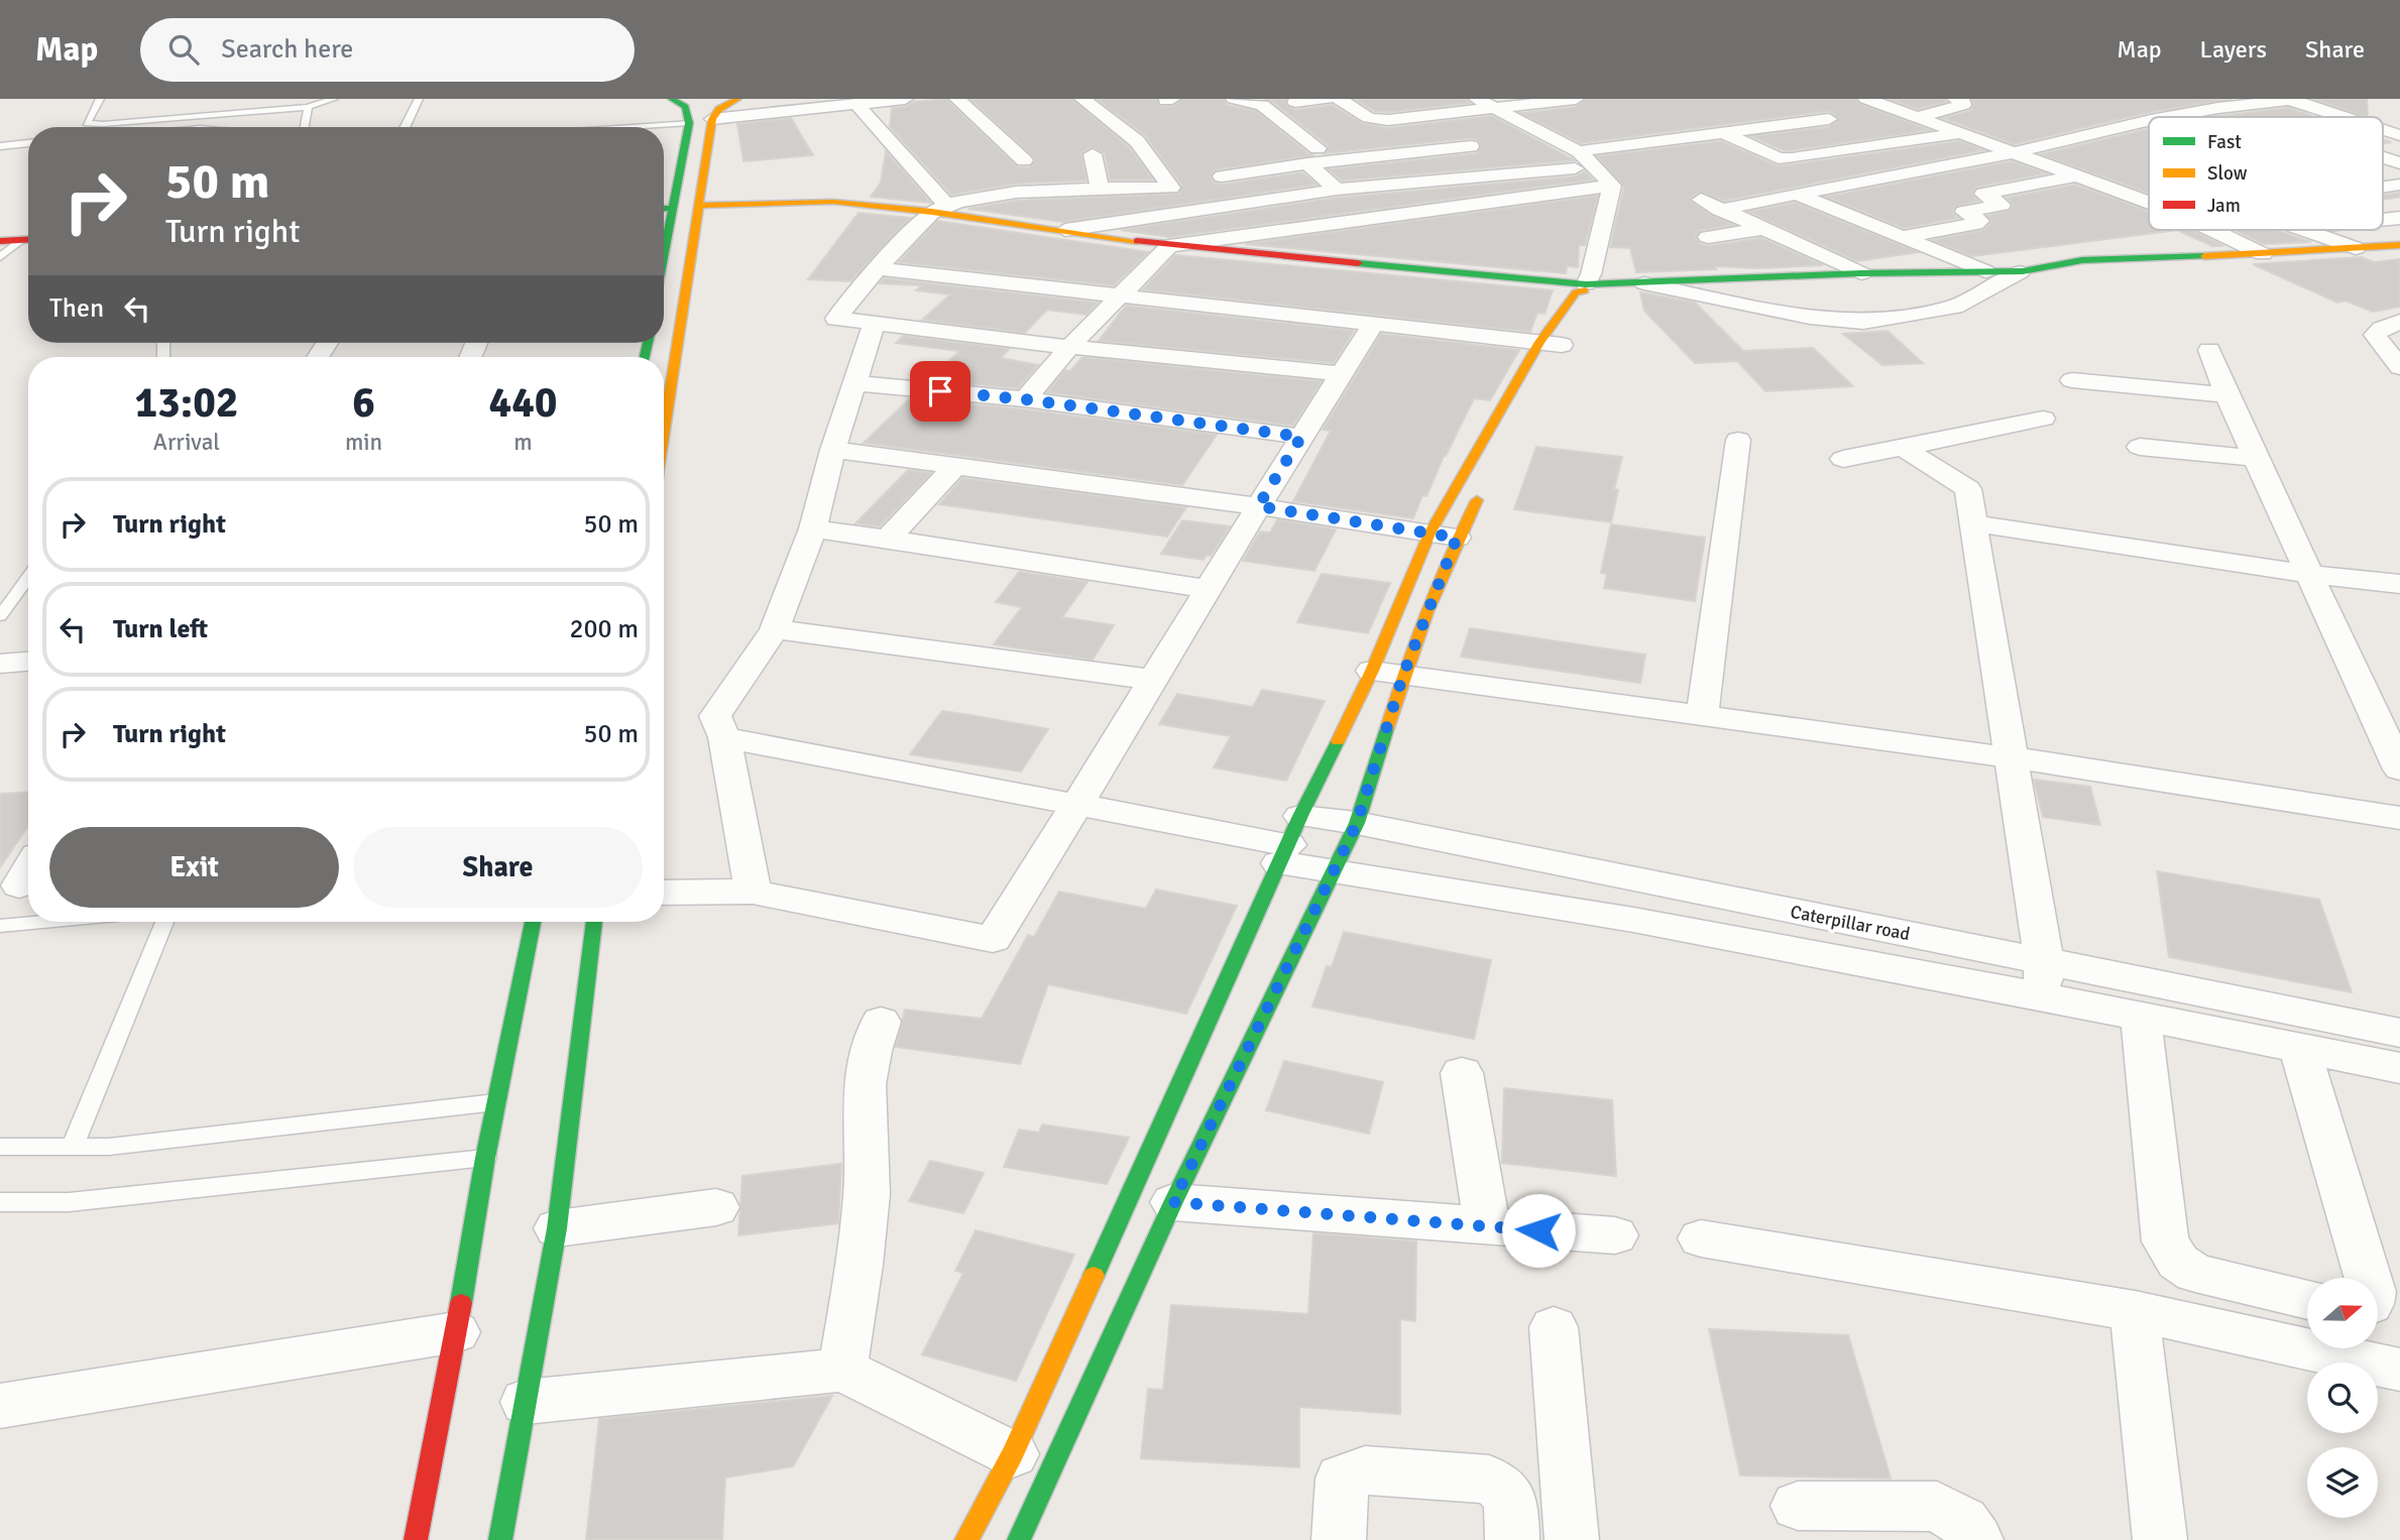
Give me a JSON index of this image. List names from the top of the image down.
{
  "streets": {
    "street": ["Caterpillar road"]
  },
  "legend": ["Fast", "Slow", "Jam"],
  "north": "right",
  "page": {
    "header": "Map",
    "search": "Search here",
    "nav": ["Map", "Layers", "Share"],
    "turn": ["50 m", "Turn right"],
    "then": "Then",
    "eta": [
      "13:02",
      "Arrival",
      "6",
      "min",
      "440",
      "m"
    ],
    "list": [
      {
        "name": "Turn right",
        "value": "50 m"
      },
      {
        "name": "Turn left",
        "value": "200 m"
      },
      {
        "name": "Turn right",
        "value": "50 m"
      }
    ],
    "buttons": ["Exit", "Share"]
  }
}
